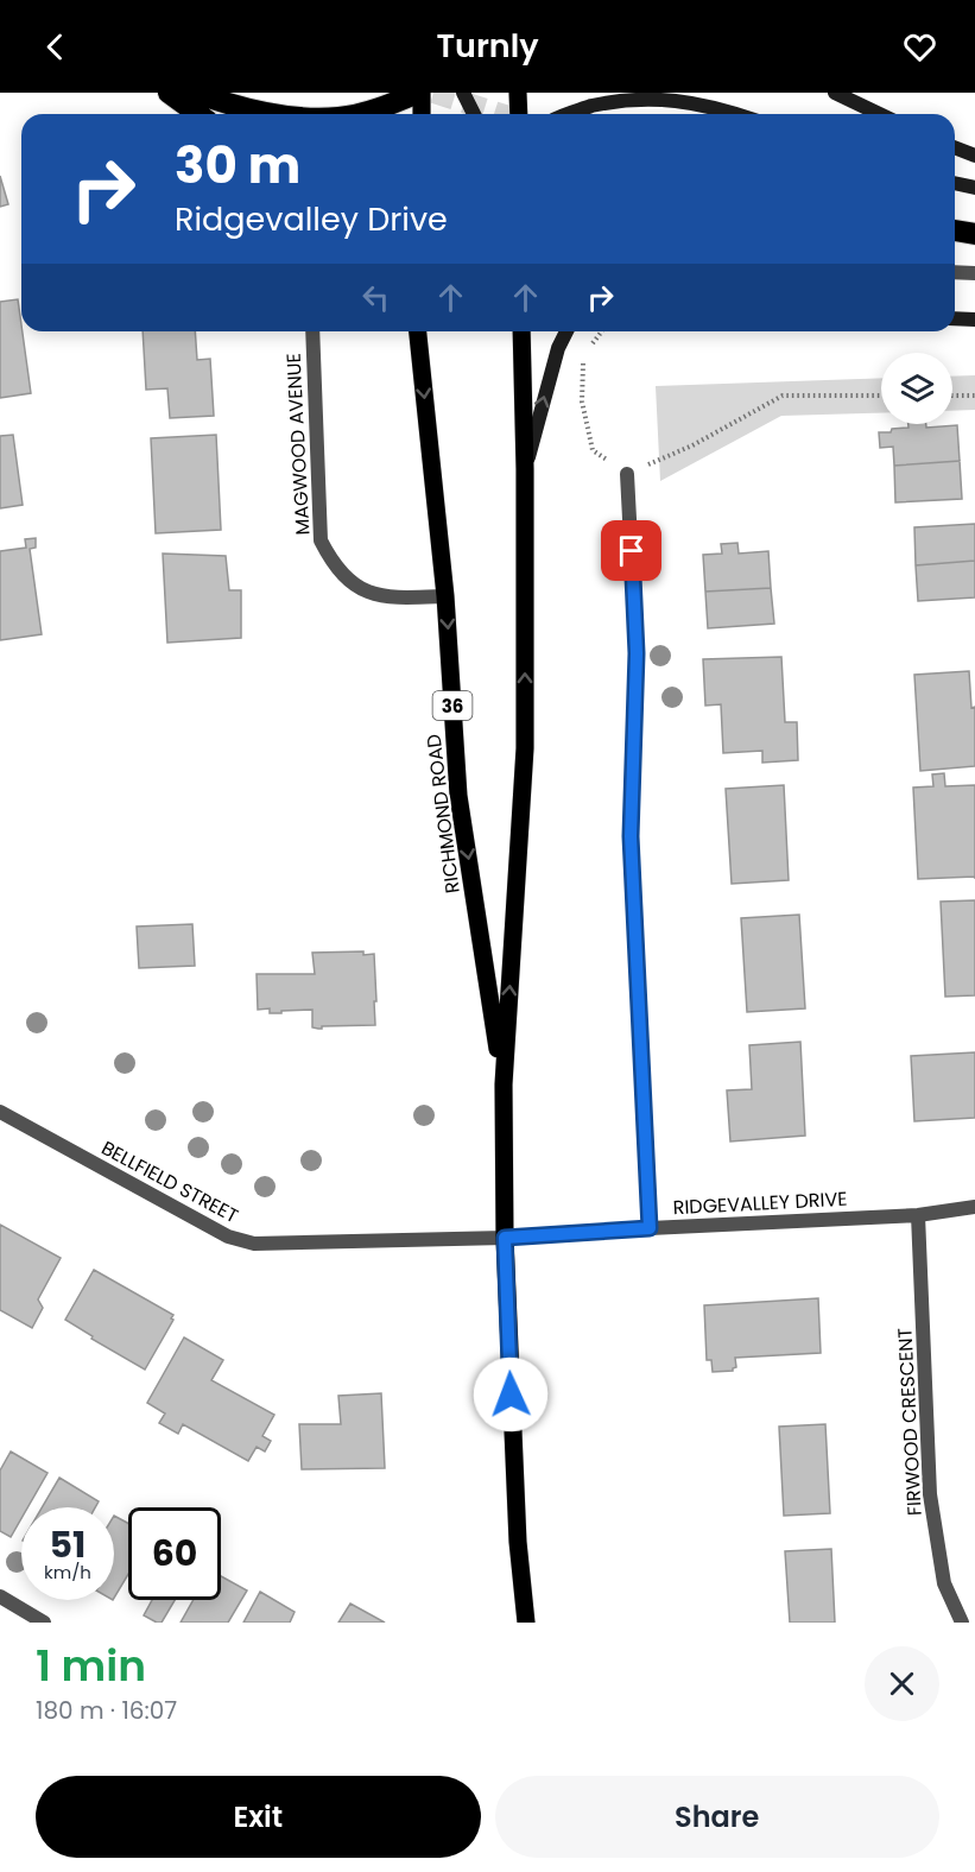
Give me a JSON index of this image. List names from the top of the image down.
{
  "streets": {
    "main road": ["36", "RICHMOND ROAD"],
    "street": [
      "MAGWOOD AVENUE",
      "BELLFIELD STREET",
      "RIDGEVALLEY DRIVE",
      "FIRWOOD CRESCENT"
    ]
  },
  "crossings": [
    ["MAGWOOD AVENUE", "RICHMOND ROAD"],
    ["RICHMOND ROAD", "BELLFIELD STREET"],
    ["RICHMOND ROAD", "RIDGEVALLEY DRIVE"],
    ["BELLFIELD STREET", "RIDGEVALLEY DRIVE"],
    ["RIDGEVALLEY DRIVE", "FIRWOOD CRESCENT"]
  ],
  "page": {
    "header": "Turnly",
    "turn": ["30 m", "Ridgevalley Drive"],
    "speed": "51 km/h",
    "limit": "60",
    "heading": ["1 min", "180 m · 16:07"],
    "buttons": ["Exit", "Share"]
  }
}
